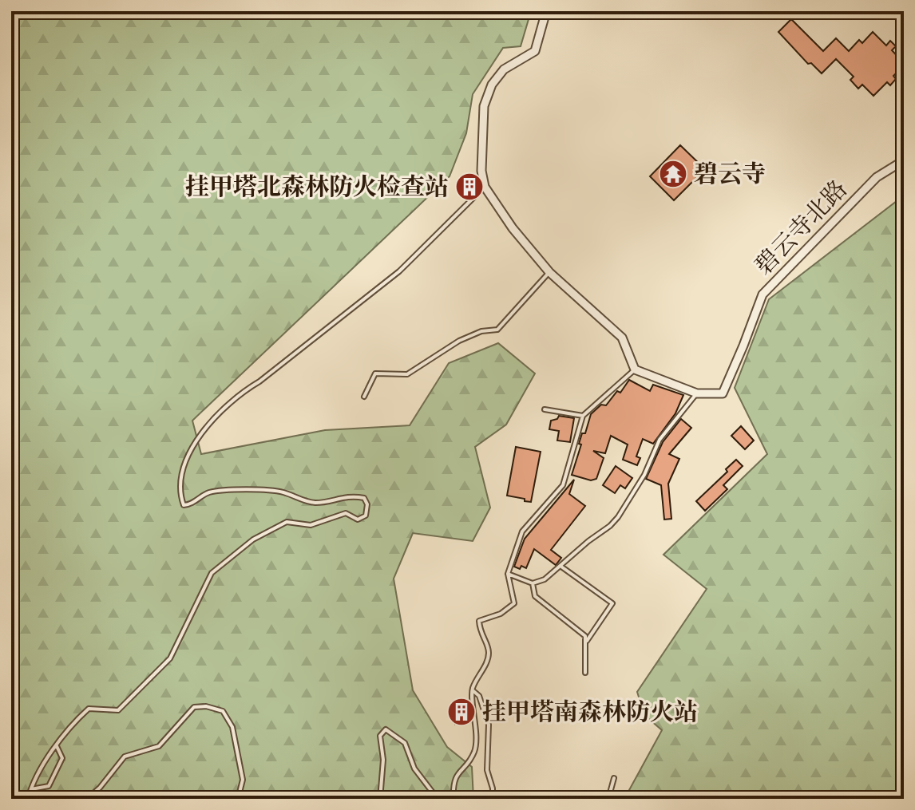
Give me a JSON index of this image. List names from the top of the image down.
{
  "streets": {
    "street": ["碧云寺北路"]
  },
  "places": {
    "temple": ["碧云寺"],
    "building": ["挂甲塔北森林防火检查站", "挂甲塔南森林防火站"]
  }
}
